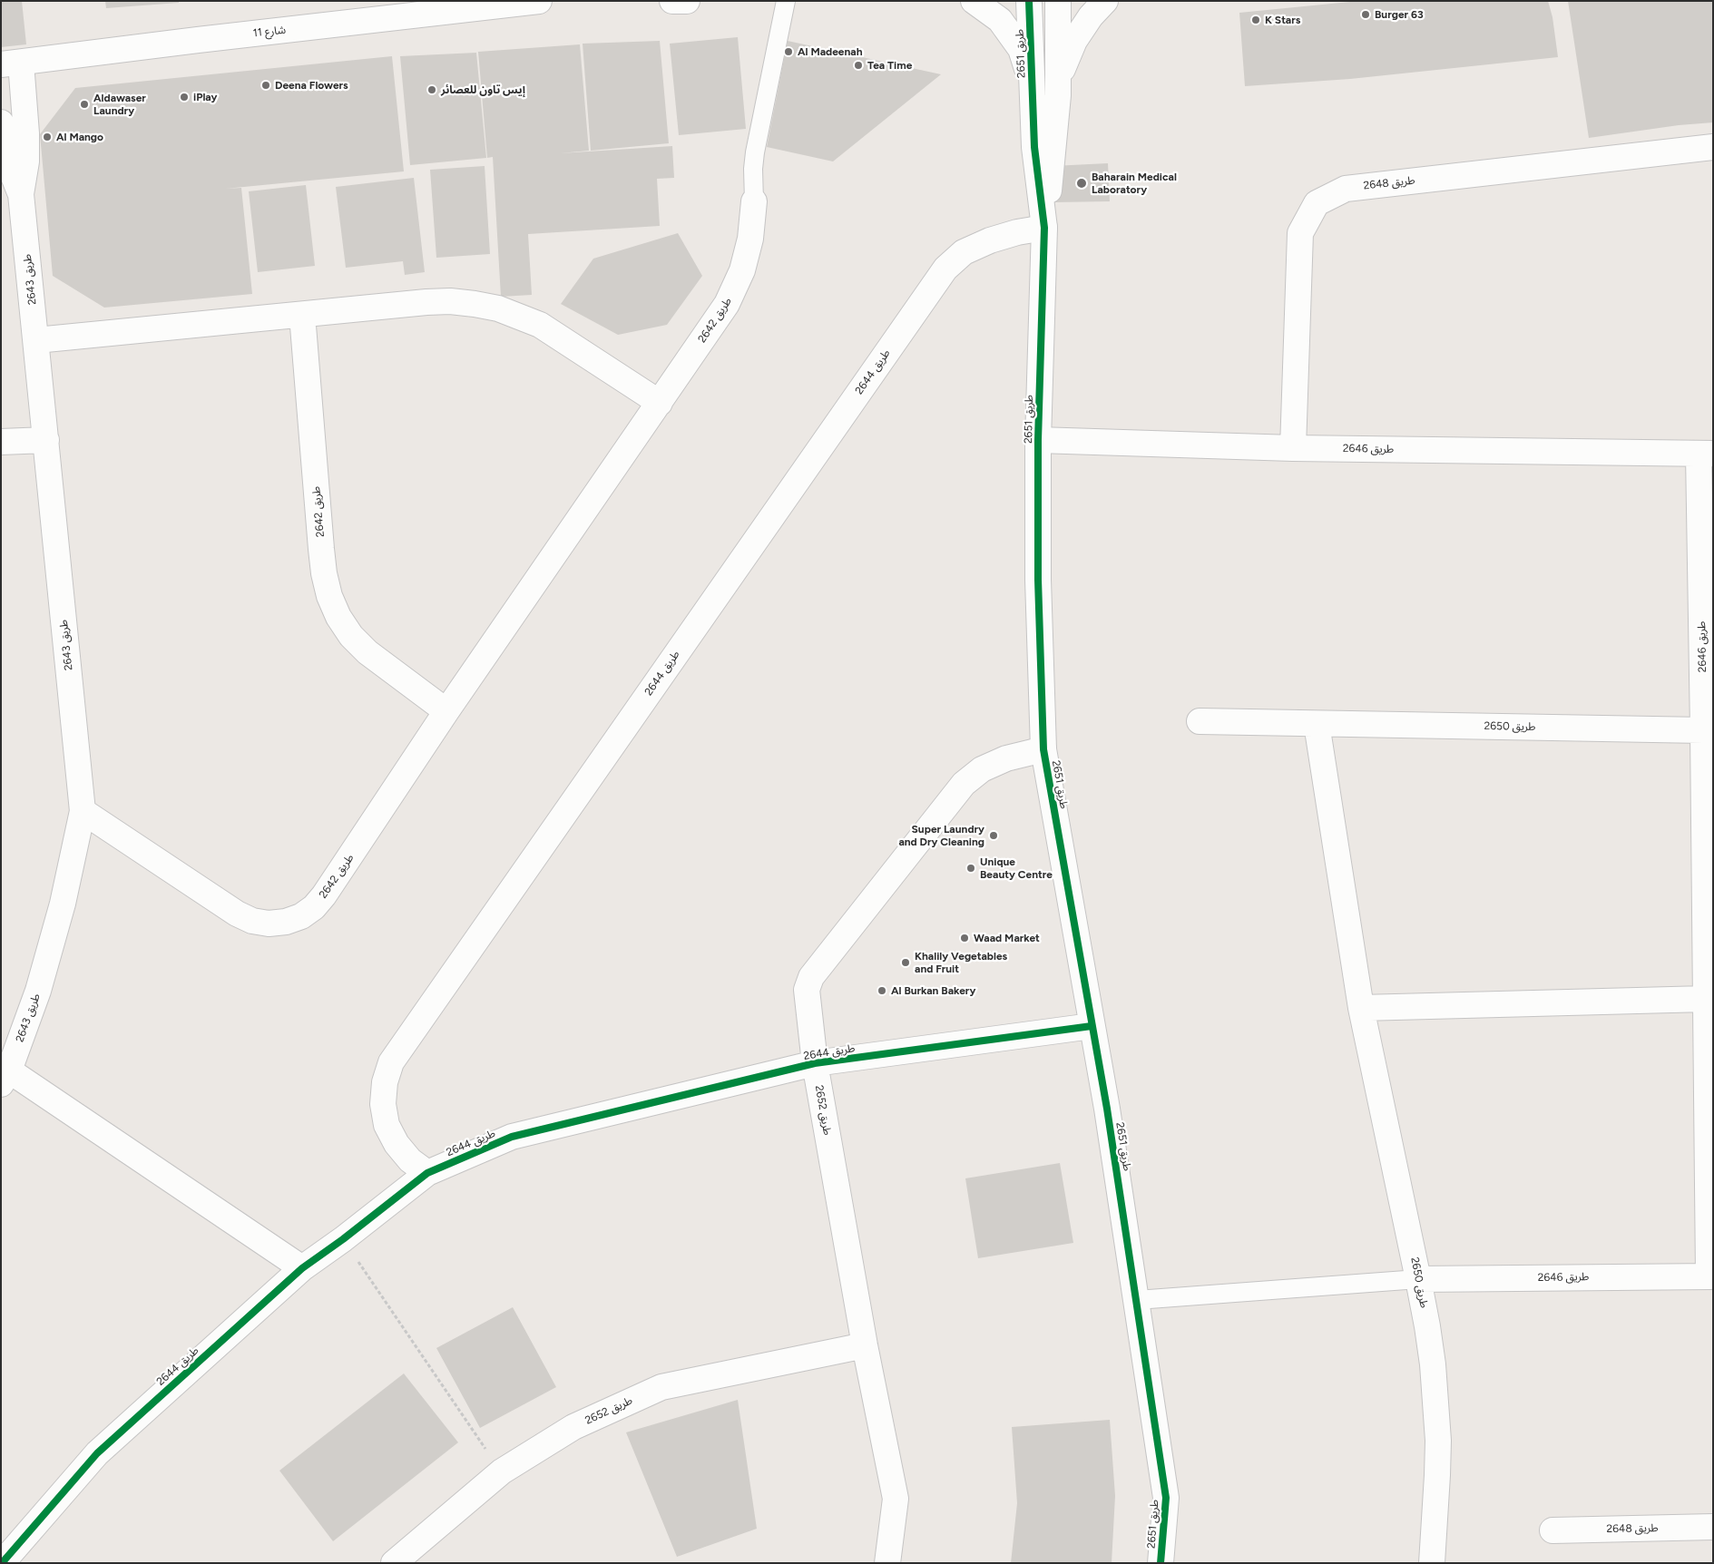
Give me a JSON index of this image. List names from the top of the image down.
{
  "streets": {
    "street": [
      "شارع 11",
      "طريق 2651",
      "طريق 2648",
      "طريق 2643",
      "طريق 2642",
      "طريق 2644",
      "طريق 2646",
      "طريق 2650",
      "طريق 2652"
    ]
  },
  "crossings": [
    ["شارع 11", "طريق 2643"],
    ["طريق 2651", "طريق 2644"],
    ["طريق 2651", "طريق 2646"],
    ["طريق 2648", "طريق 2646"],
    ["طريق 2643", "طريق 2642"],
    ["طريق 2644", "طريق 2652"],
    ["طريق 2646", "طريق 2650"]
  ],
  "places": [
    "Burger 63",
    "K Stars",
    "Al Madeenah",
    "Tea Time",
    "Deena Flowers",
    "إيس تاون للعصائر",
    "iPlay",
    "Aldawaser Laundry",
    "Al Mango",
    "Baharain Medical Laboratory",
    "Super Laundry and Dry Cleaning",
    "Unique Beauty Centre",
    "Waad Market",
    "Khalily Vegetables and Fruit",
    "Al Burkan Bakery"
  ]
}
